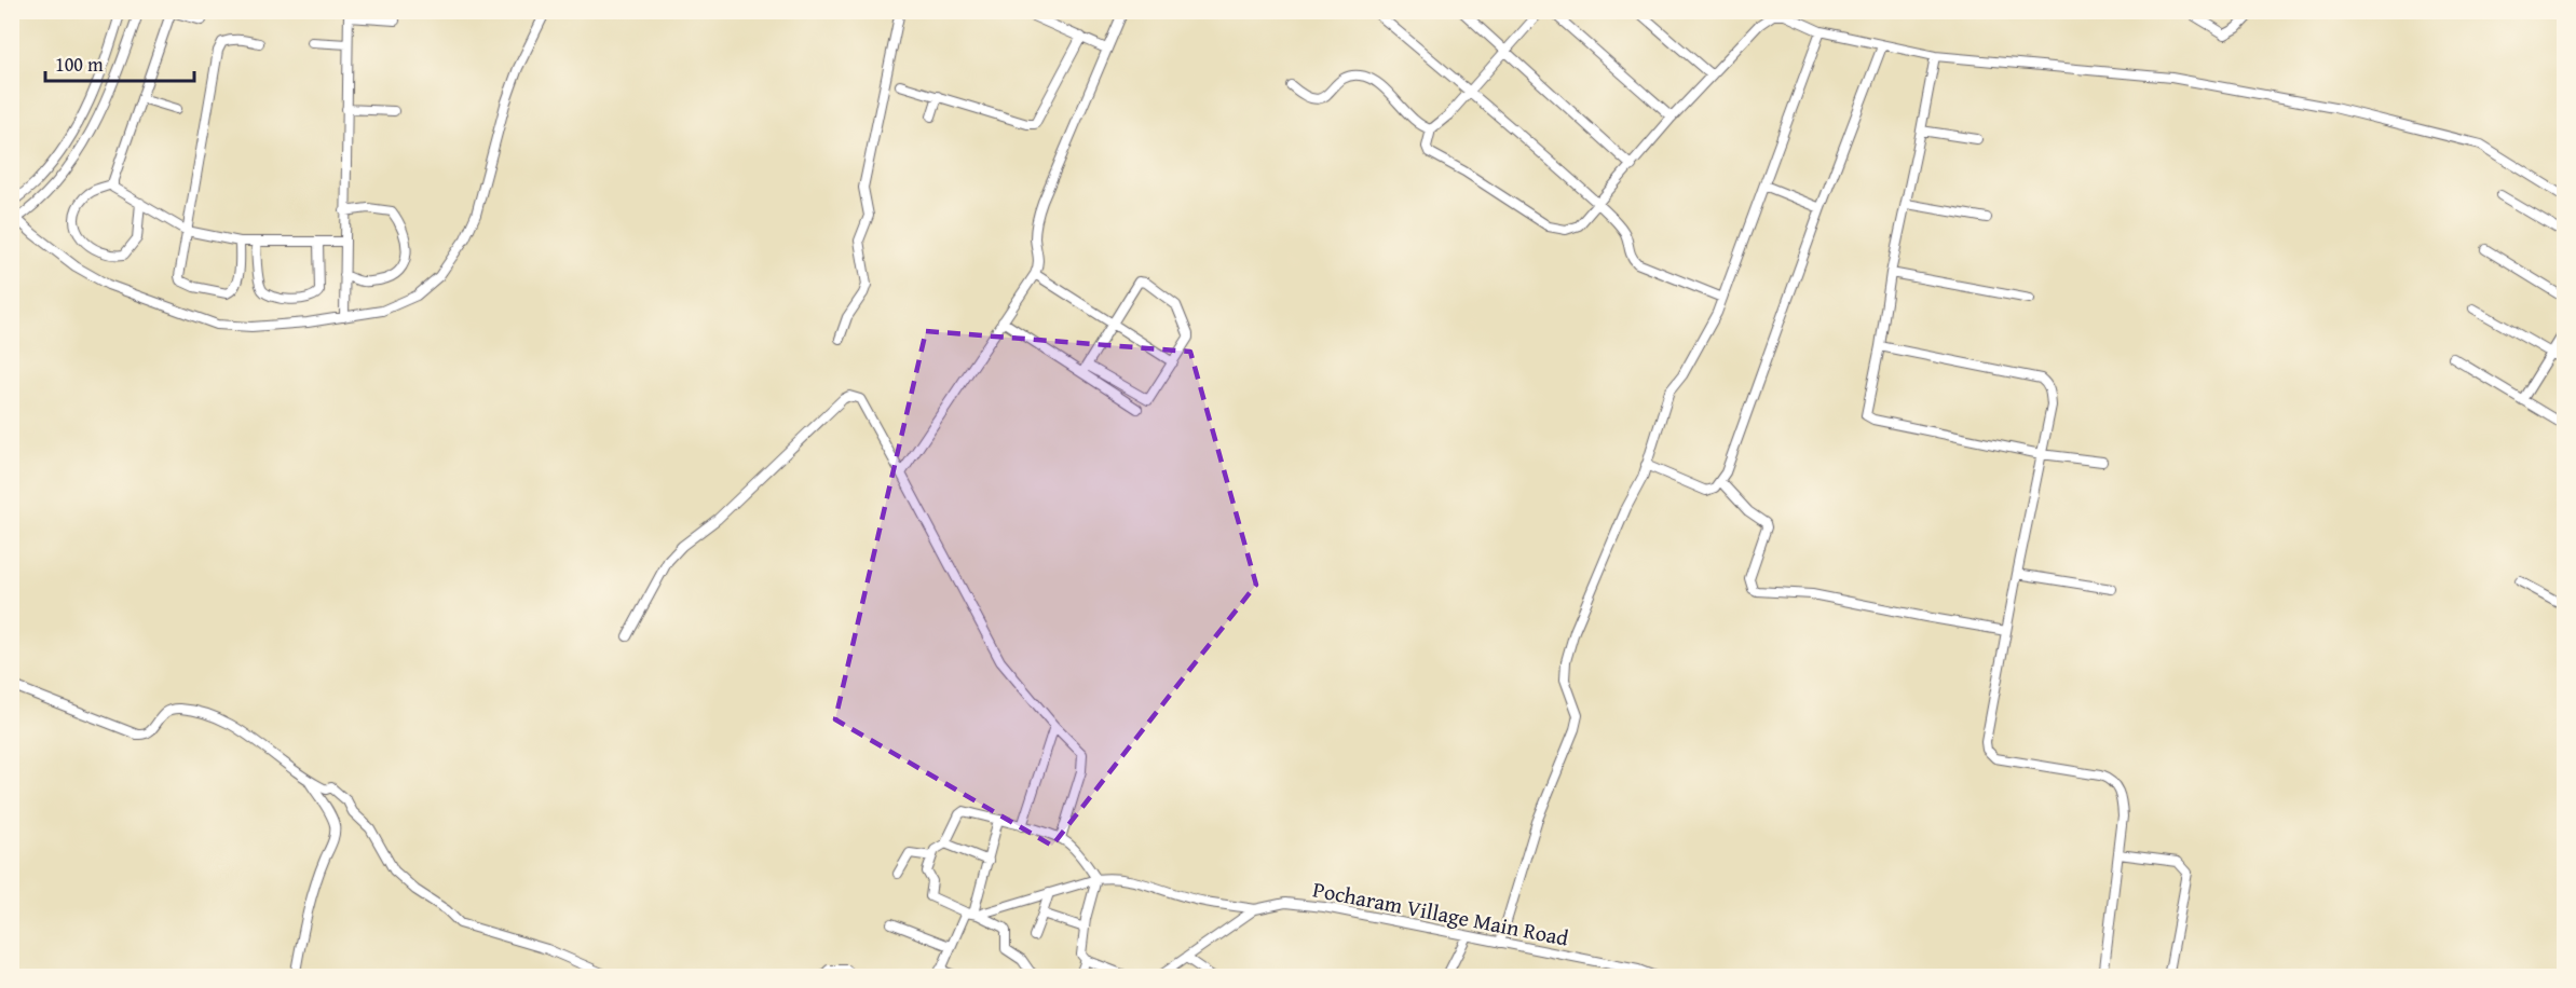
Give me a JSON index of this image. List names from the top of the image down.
{
  "streets": {
    "street": ["Pocharam Village Main Road"]
  },
  "scale_bar": "100 m"
}
